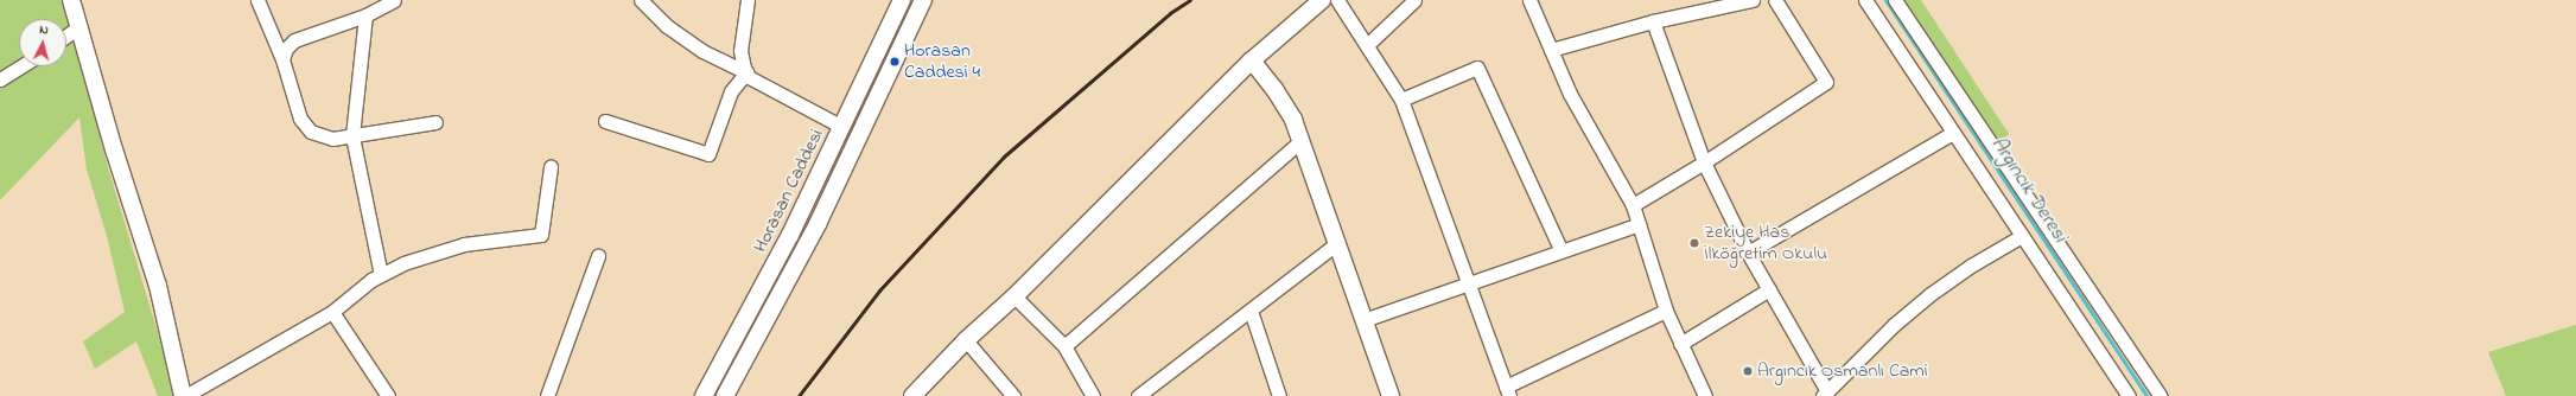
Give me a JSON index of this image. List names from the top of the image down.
{
  "streets": {
    "street": ["Horasan Caddesi"]
  },
  "water": ["Argıncık Deresi"],
  "places": ["Horasan Caddesi 4", "Zekiye Has İlköğretim Okulu", "Argıncık Osmanlı Cami"],
  "north": "top"
}
